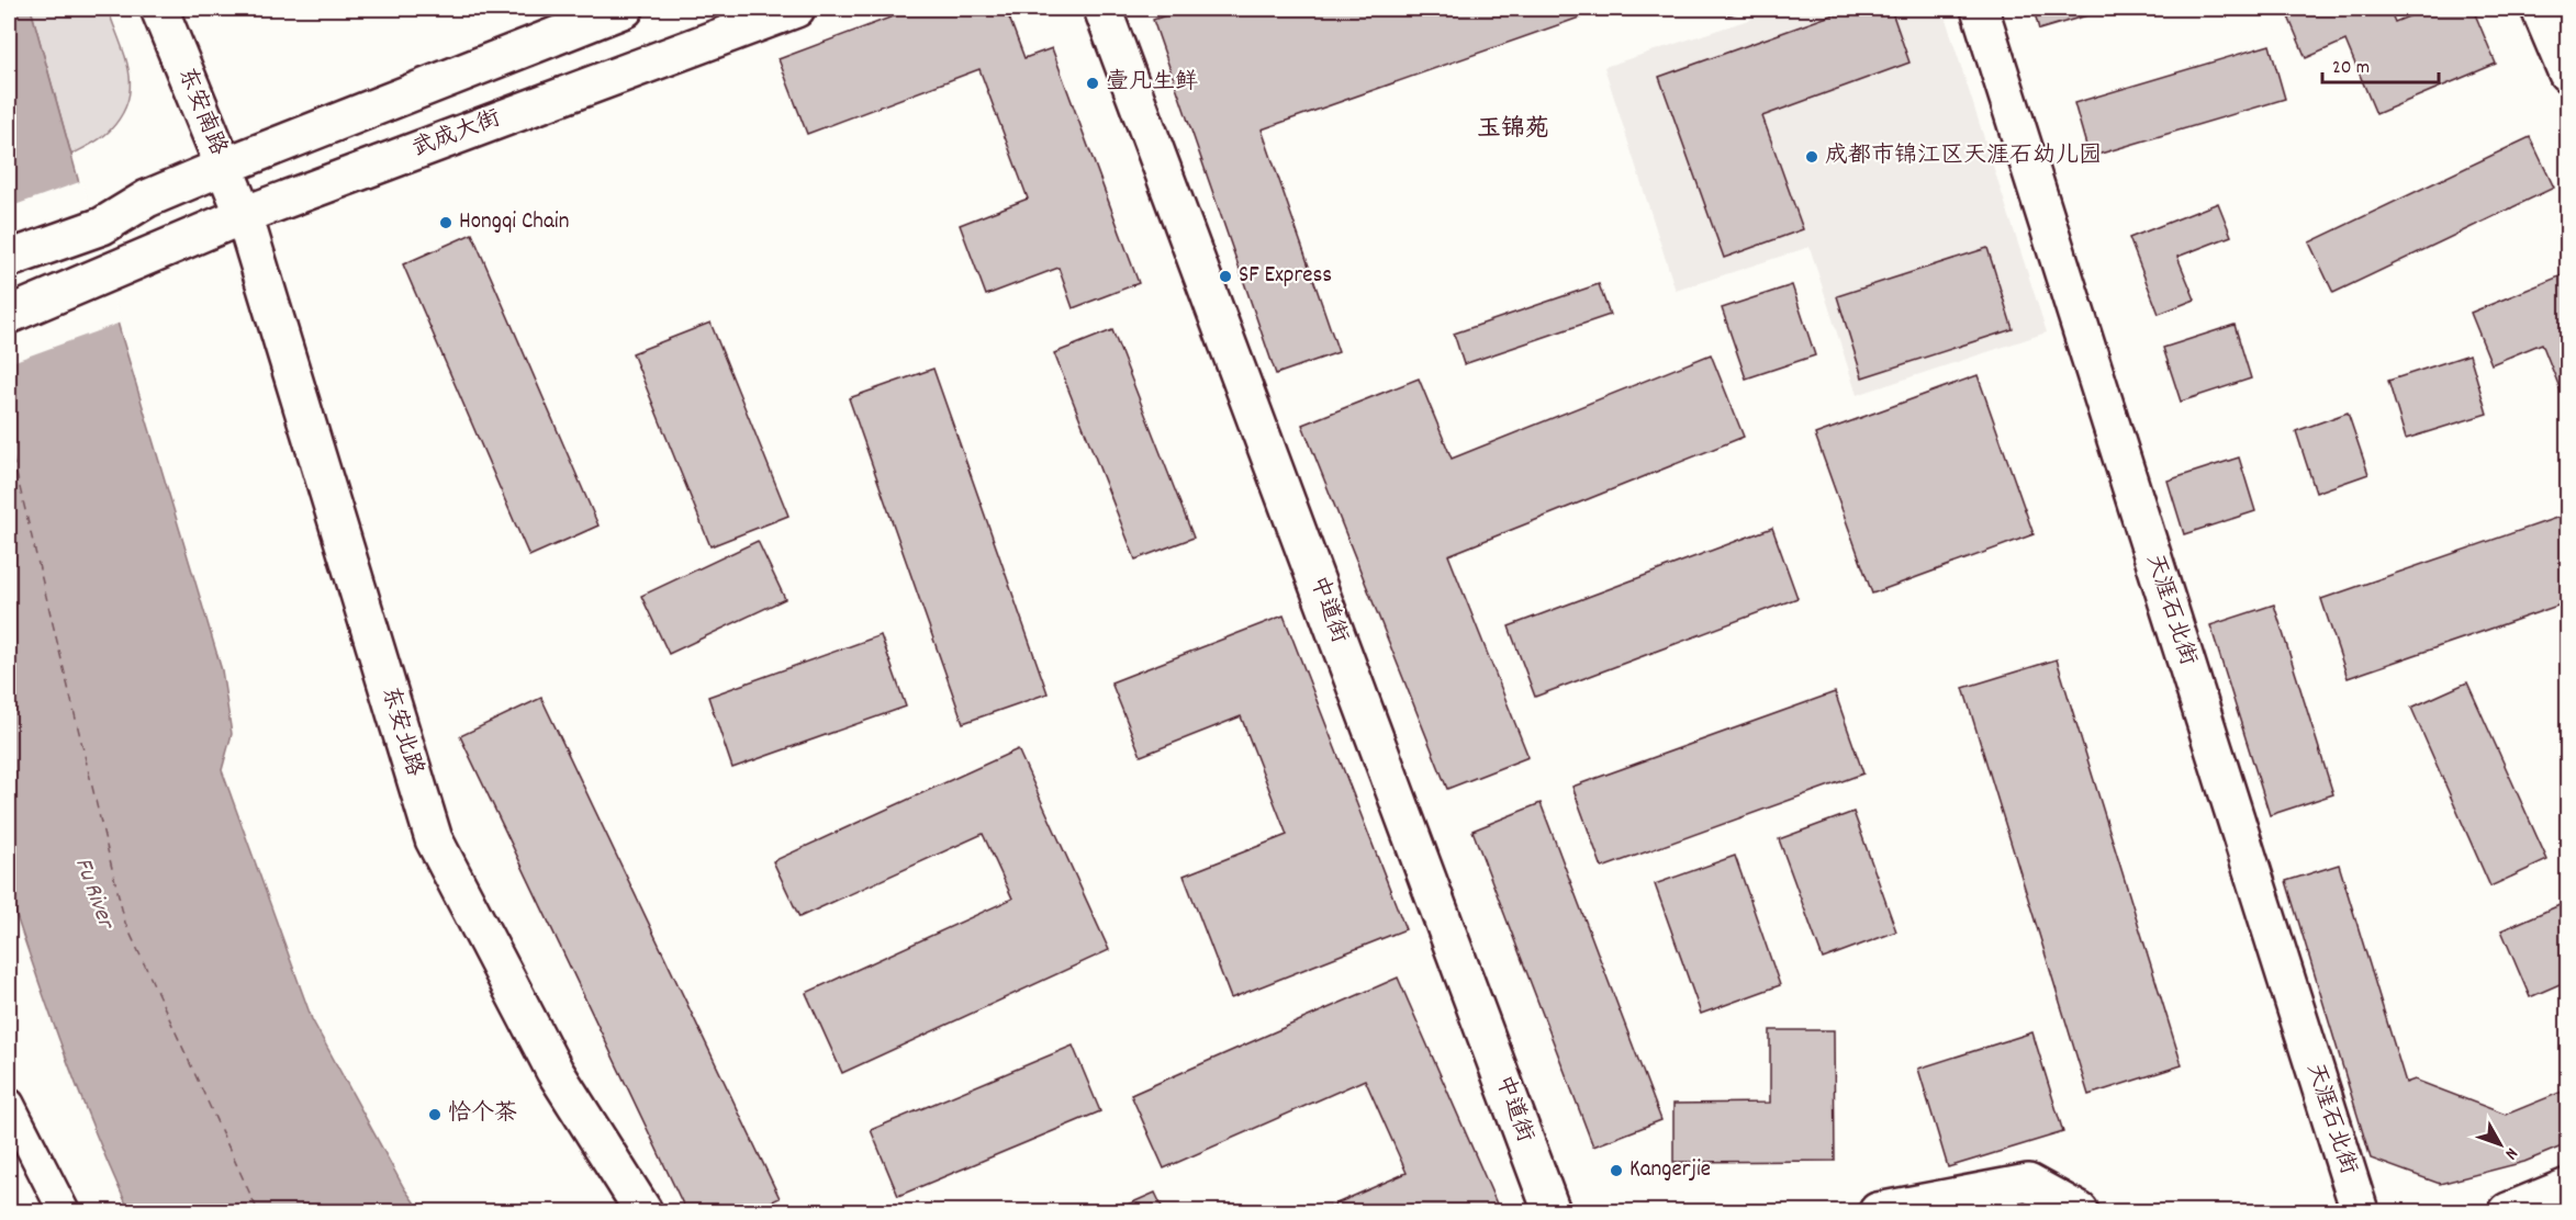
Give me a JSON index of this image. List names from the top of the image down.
{
  "streets": {
    "street": [
      "东安南路",
      "武成大街",
      "中道街",
      "天涯石北街",
      "东安北路"
    ]
  },
  "crossings": [
    ["东安南路", "武成大街"],
    ["东安南路", "东安北路"],
    ["武成大街", "东安北路"]
  ],
  "districts": ["玉锦苑"],
  "water": ["Fu River"],
  "places": [
    "壹凡生鲜",
    "成都市锦江区天涯石幼儿园",
    "Hongqi Chain",
    "SF Express",
    "恰个茶",
    "Kangerjie"
  ],
  "scale_bar": "20 m",
  "north": "bottom right"
}
